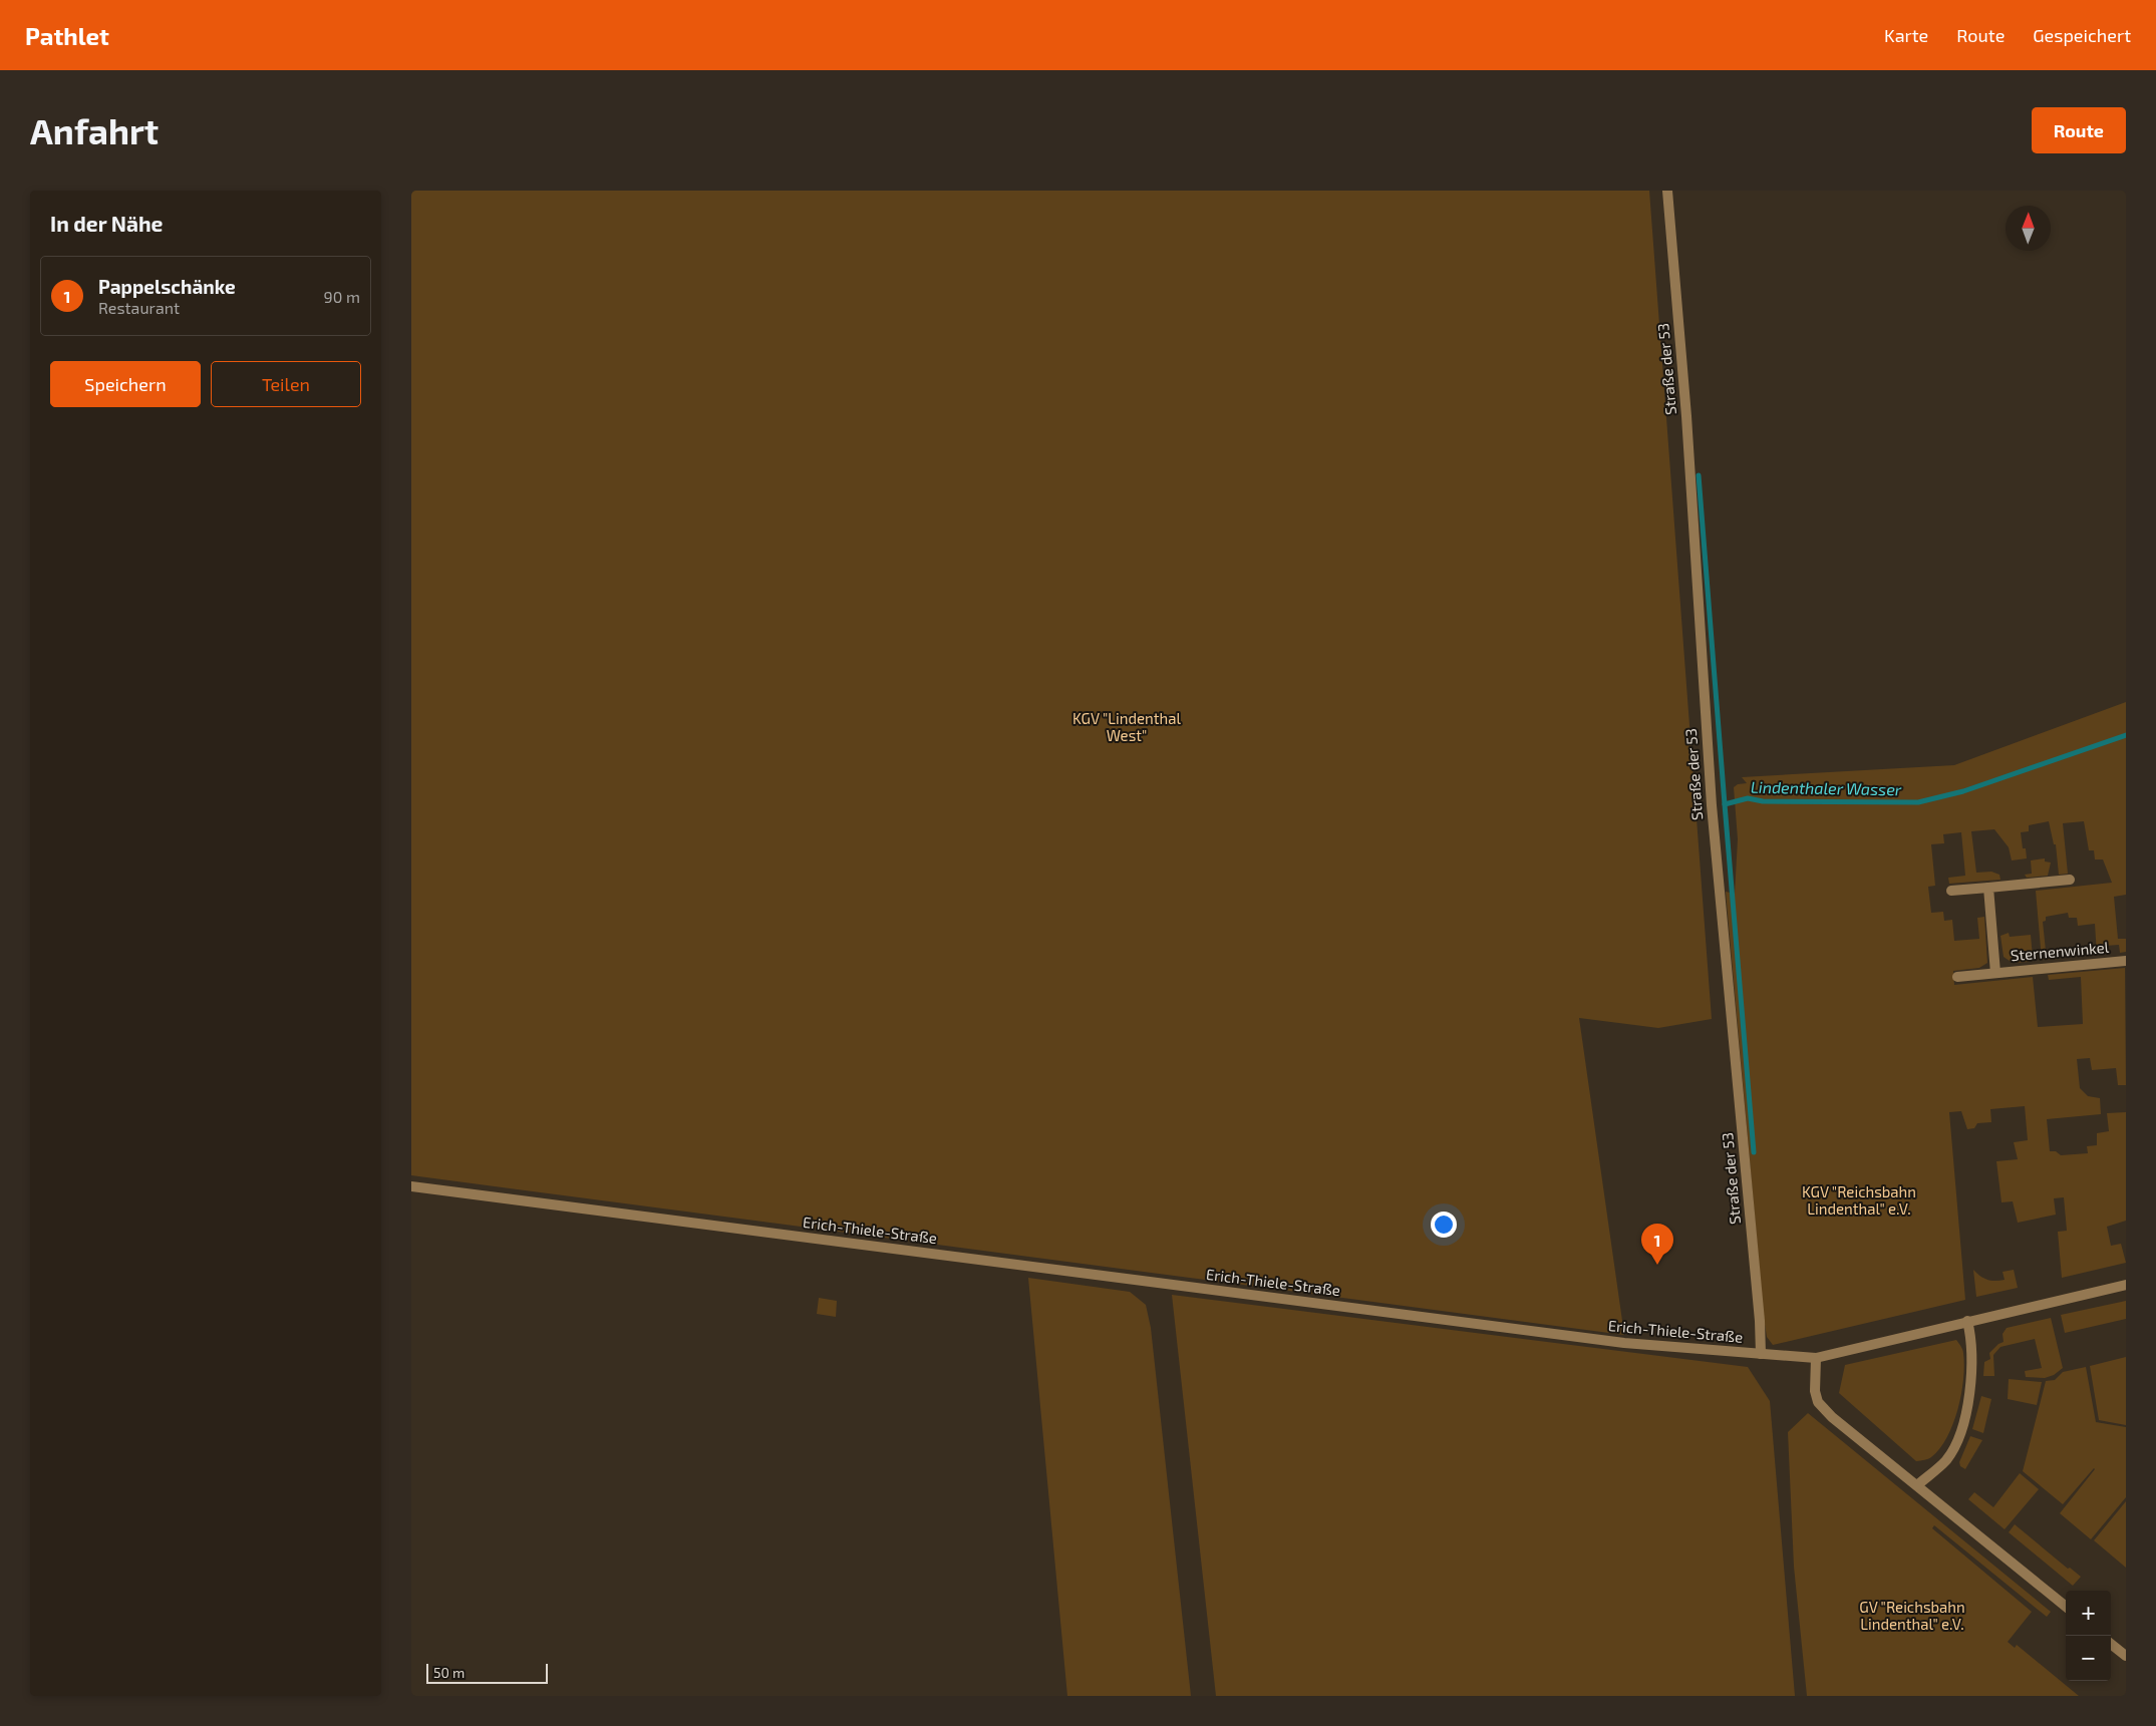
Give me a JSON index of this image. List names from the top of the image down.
{
  "streets": {
    "street": ["Straße der 53", "Sternenwinkel", "Erich-Thiele-Straße"]
  },
  "crossings": [
    ["Straße der 53", "Erich-Thiele-Straße"]
  ],
  "water": ["Lindenthaler Wasser"],
  "parks": ["KGV \"Lindenthal West\"", "KGV \"Reichsbahn Lindenthal\" e.V.", "GV \"Reichsbahn Lindenthal\" e.V."],
  "scale_bar": "50 m",
  "north": "top",
  "page": {
    "header": "Pathlet",
    "nav": ["Karte", "Route", "Gespeichert"],
    "buttons": [
      "Route",
      ["Speichern", "Teilen"]
    ],
    "title": "Anfahrt",
    "heading": "In der Nähe",
    "list": [
      {
        "mark": "1",
        "name": "Pappelschänke",
        "note": "Restaurant",
        "value": "90 m"
      }
    ],
    "pins": "1",
    "map_buttons": ["+", "−"],
    "scale": "50 m"
  }
}
